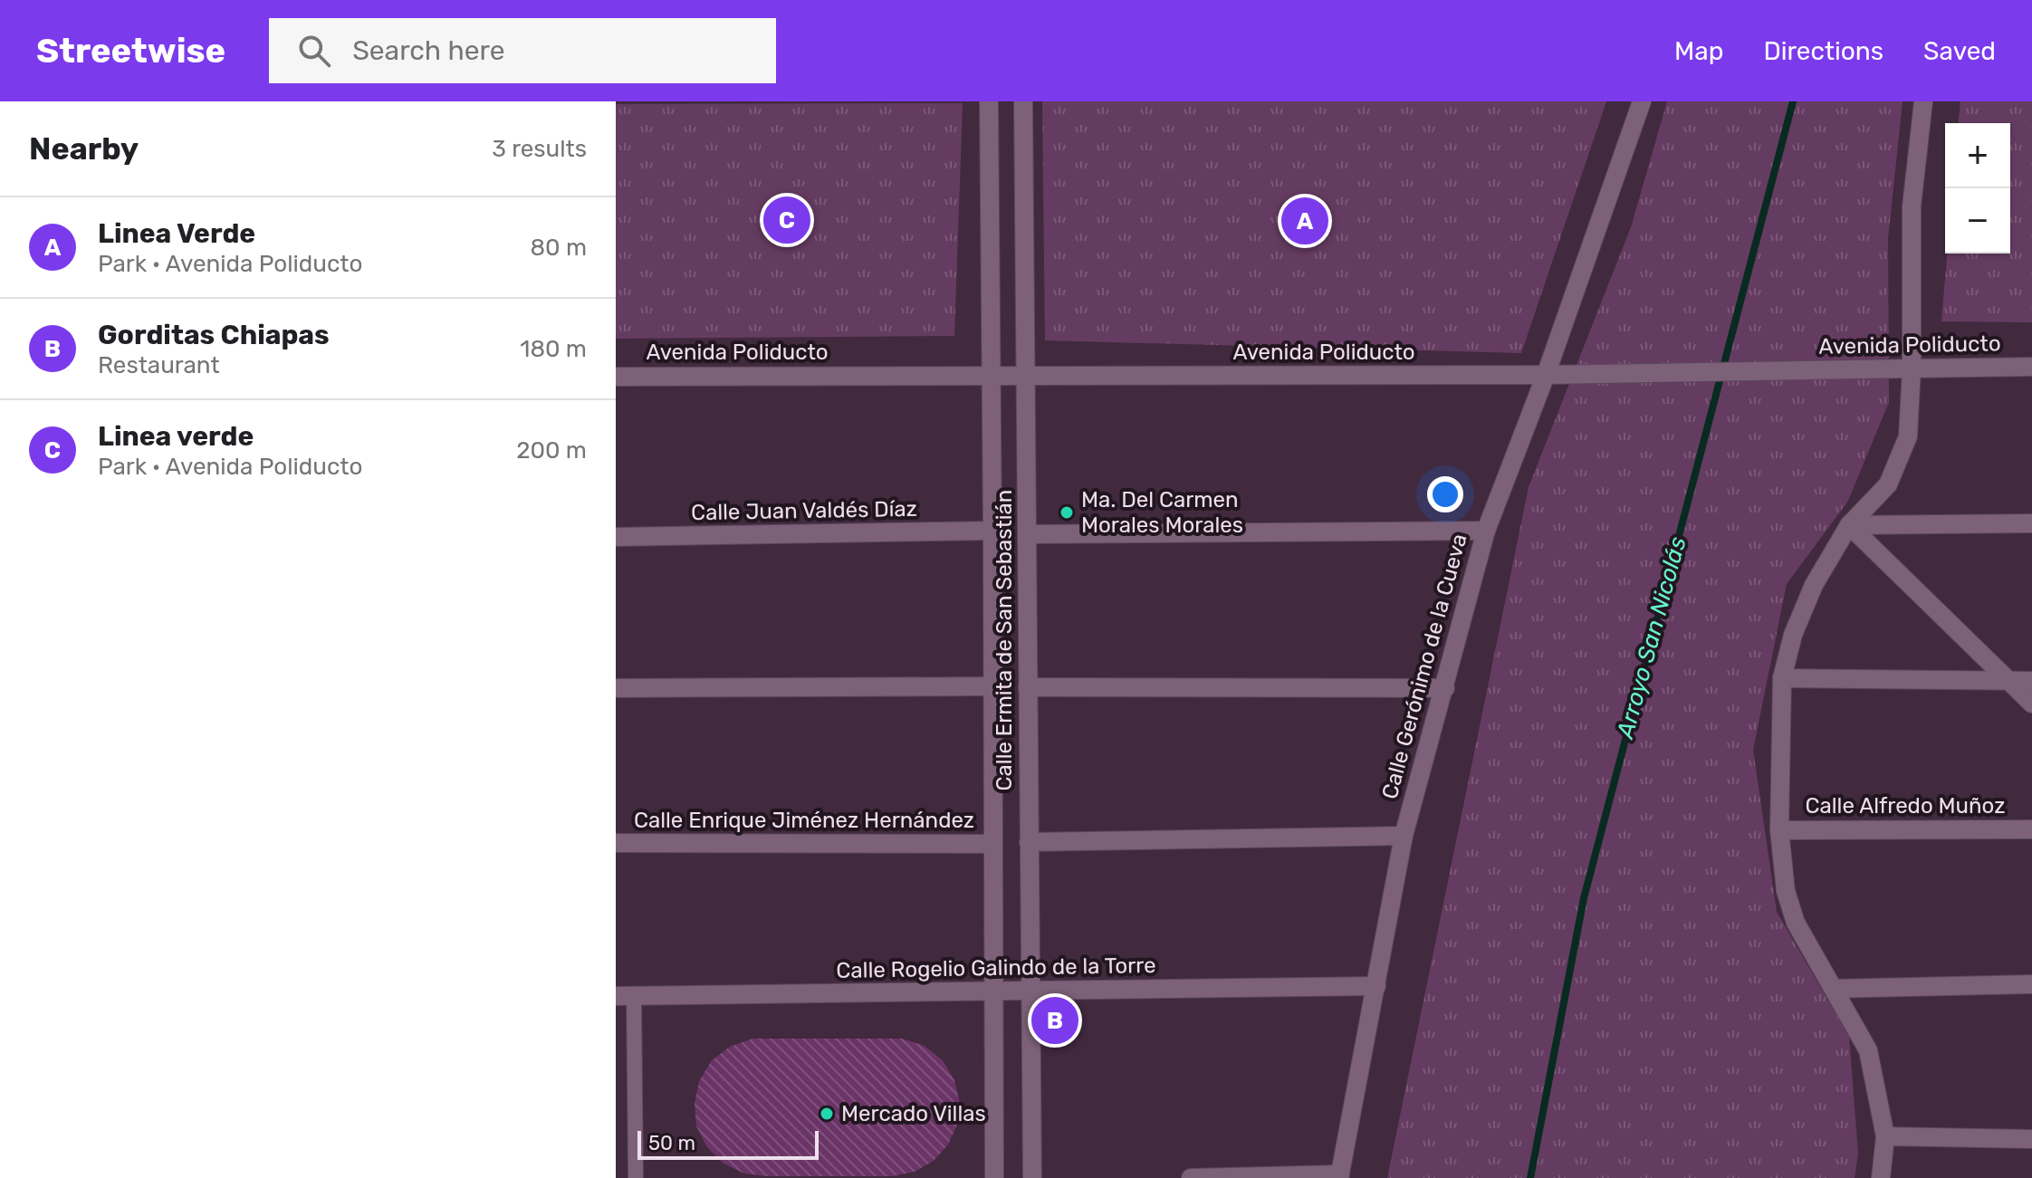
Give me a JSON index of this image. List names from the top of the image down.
{
  "streets": {
    "street": [
      "Avenida Poliducto",
      "Calle Juan Valdés Díaz",
      "Calle Ermita de San Sebastián",
      "Calle Gerónimo de la Cueva",
      "Calle Alfredo Muñoz",
      "Calle Enrique Jiménez Hernández",
      "Calle Rogelio Galindo de la Torre"
    ]
  },
  "crossings": [
    ["Avenida Poliducto", "Calle Ermita de San Sebastián"],
    ["Avenida Poliducto", "Calle Gerónimo de la Cueva"],
    ["Calle Juan Valdés Díaz", "Calle Ermita de San Sebastián"],
    ["Calle Ermita de San Sebastián", "Calle Enrique Jiménez Hernández"],
    ["Calle Ermita de San Sebastián", "Calle Rogelio Galindo de la Torre"],
    ["Calle Gerónimo de la Cueva", "Calle Rogelio Galindo de la Torre"]
  ],
  "water": ["Arroyo San Nicolás"],
  "places": ["Ma. Del Carmen Morales Morales", "Mercado Villas"],
  "scale_bar": "50 m",
  "page": {
    "header": "Streetwise",
    "search": "Search here",
    "nav": ["Map", "Directions", "Saved"],
    "heading": ["Nearby", "3 results"],
    "map_buttons": ["+", "−"],
    "pins": ["C", "A", "B"],
    "list": [
      {
        "mark": "A",
        "name": "Linea Verde",
        "note": "Park · Avenida Poliducto",
        "value": "80 m"
      },
      {
        "mark": "B",
        "name": "Gorditas Chiapas",
        "note": "Restaurant",
        "value": "180 m"
      },
      {
        "mark": "C",
        "name": "Linea verde",
        "note": "Park · Avenida Poliducto",
        "value": "200 m"
      }
    ],
    "scale": "50 m"
  }
}
